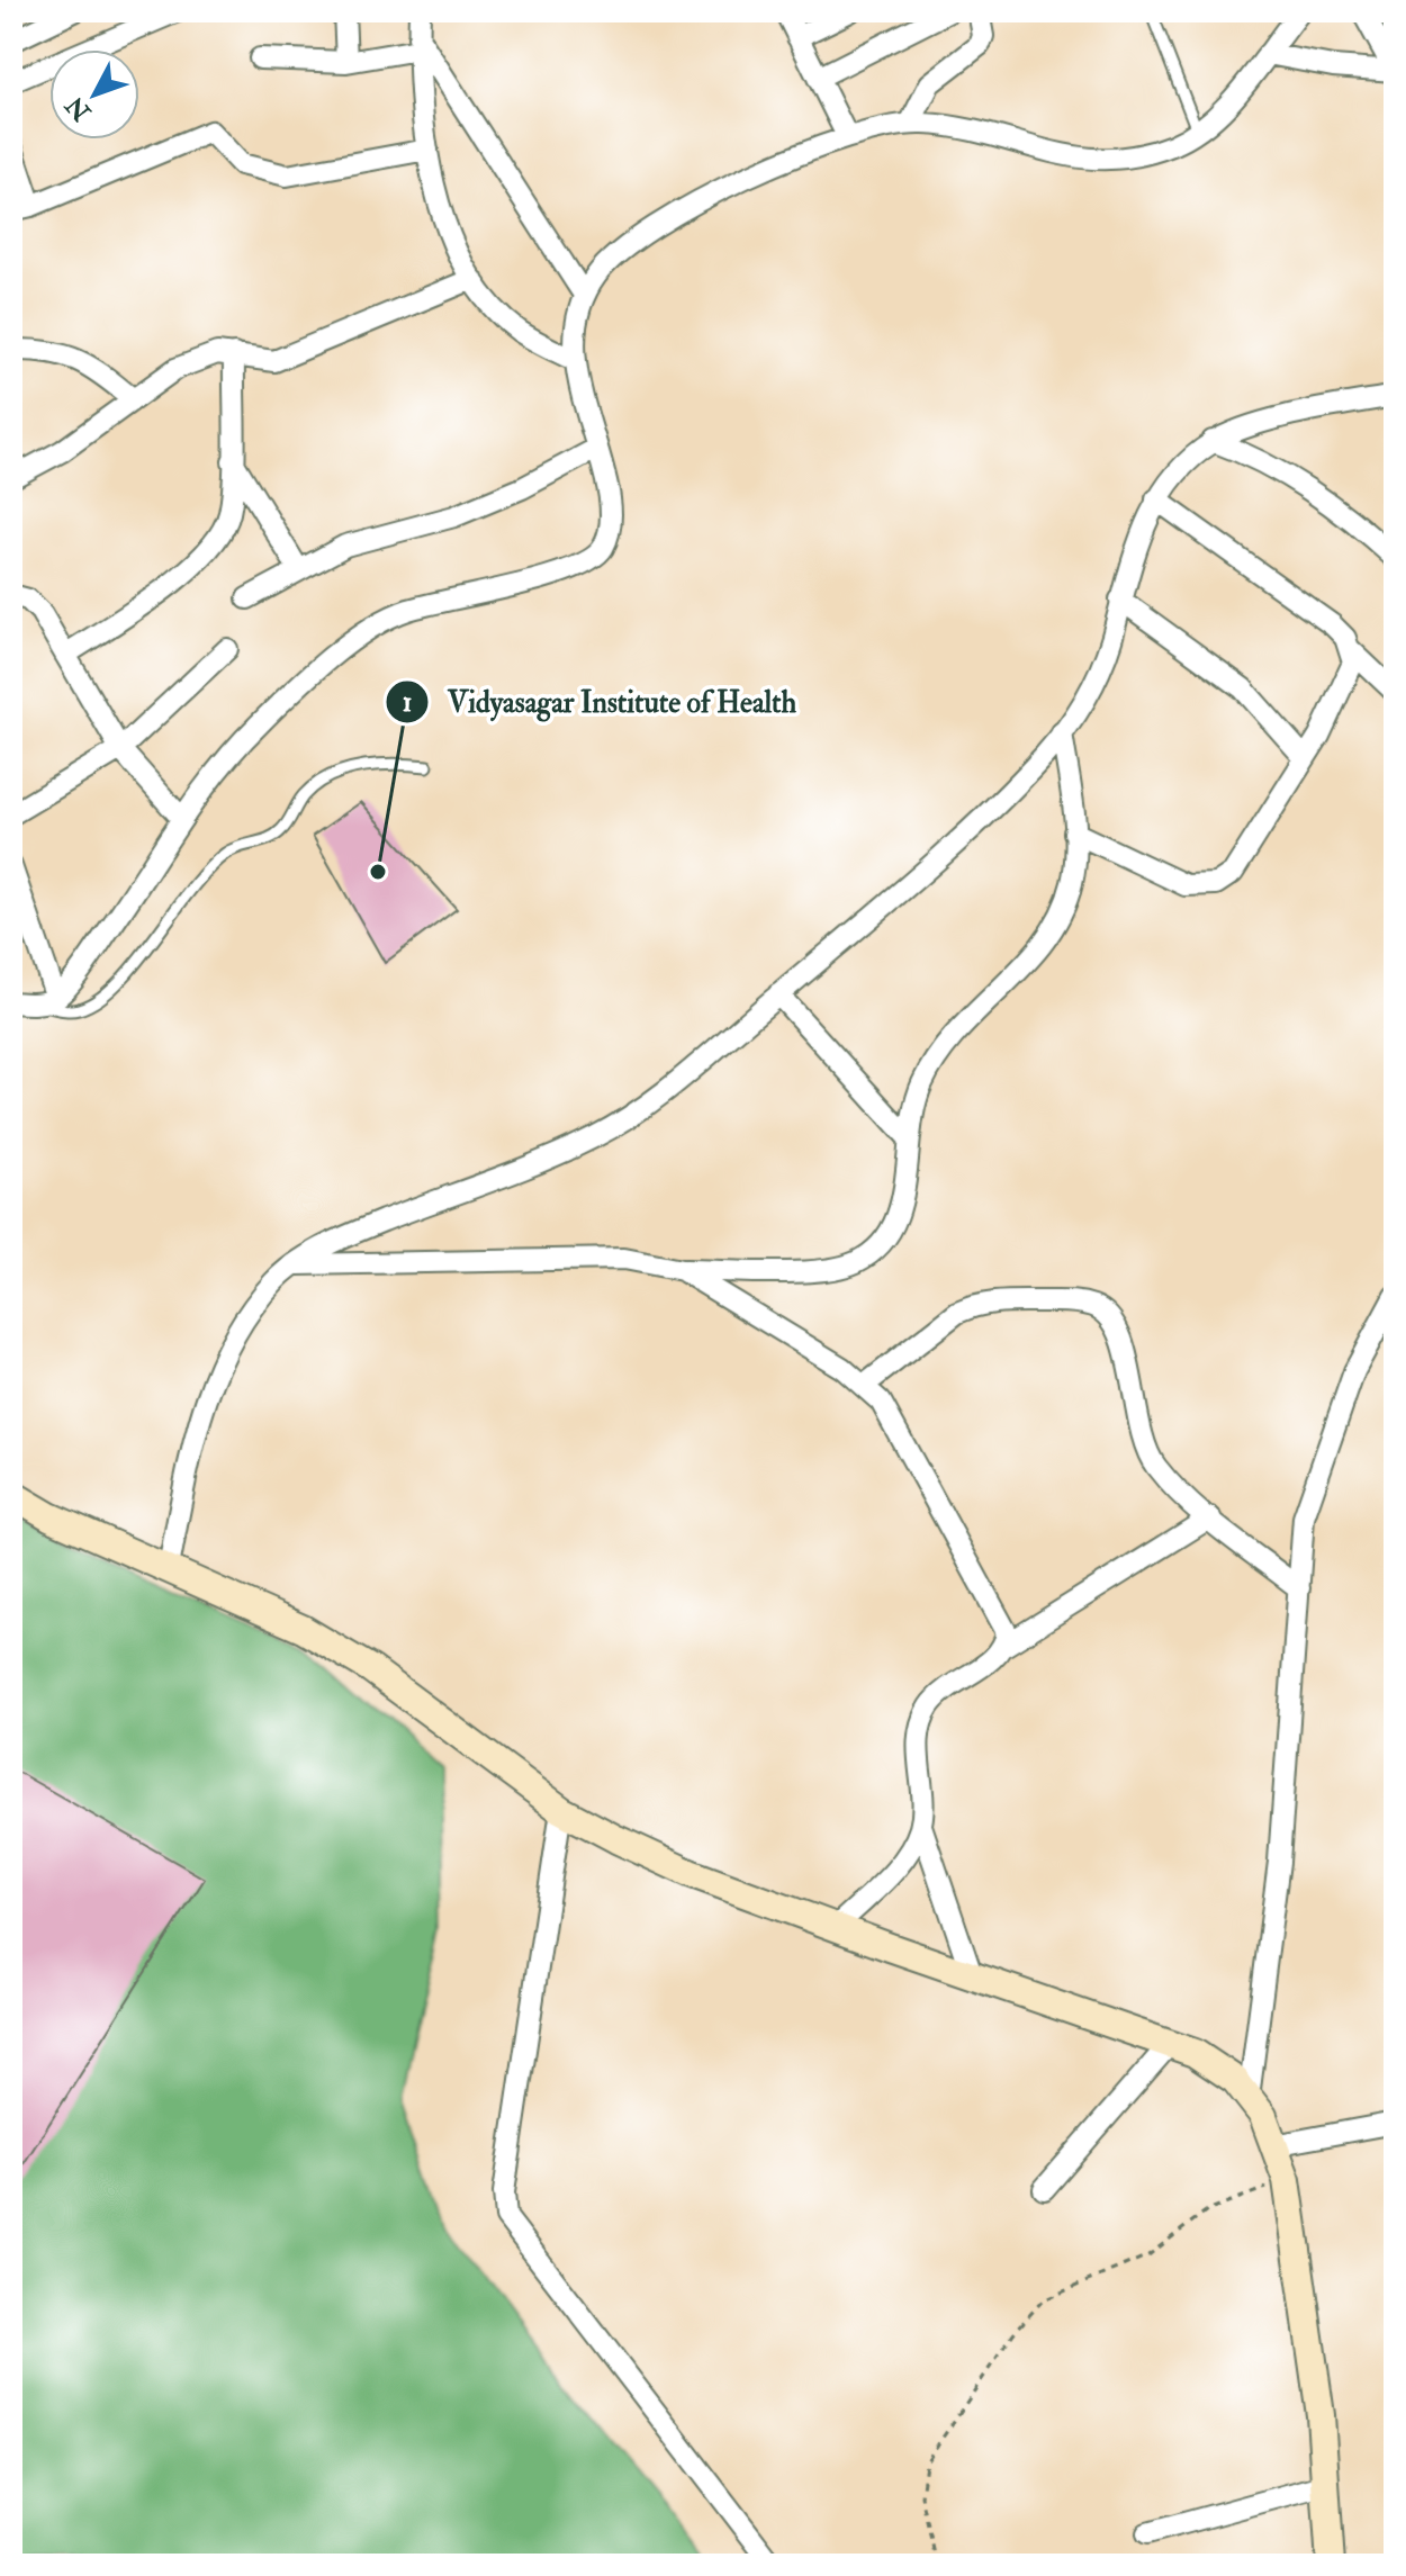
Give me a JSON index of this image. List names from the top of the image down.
{
  "places": ["Vidyasagar Institute of Health"],
  "north": "bottom left"
}
